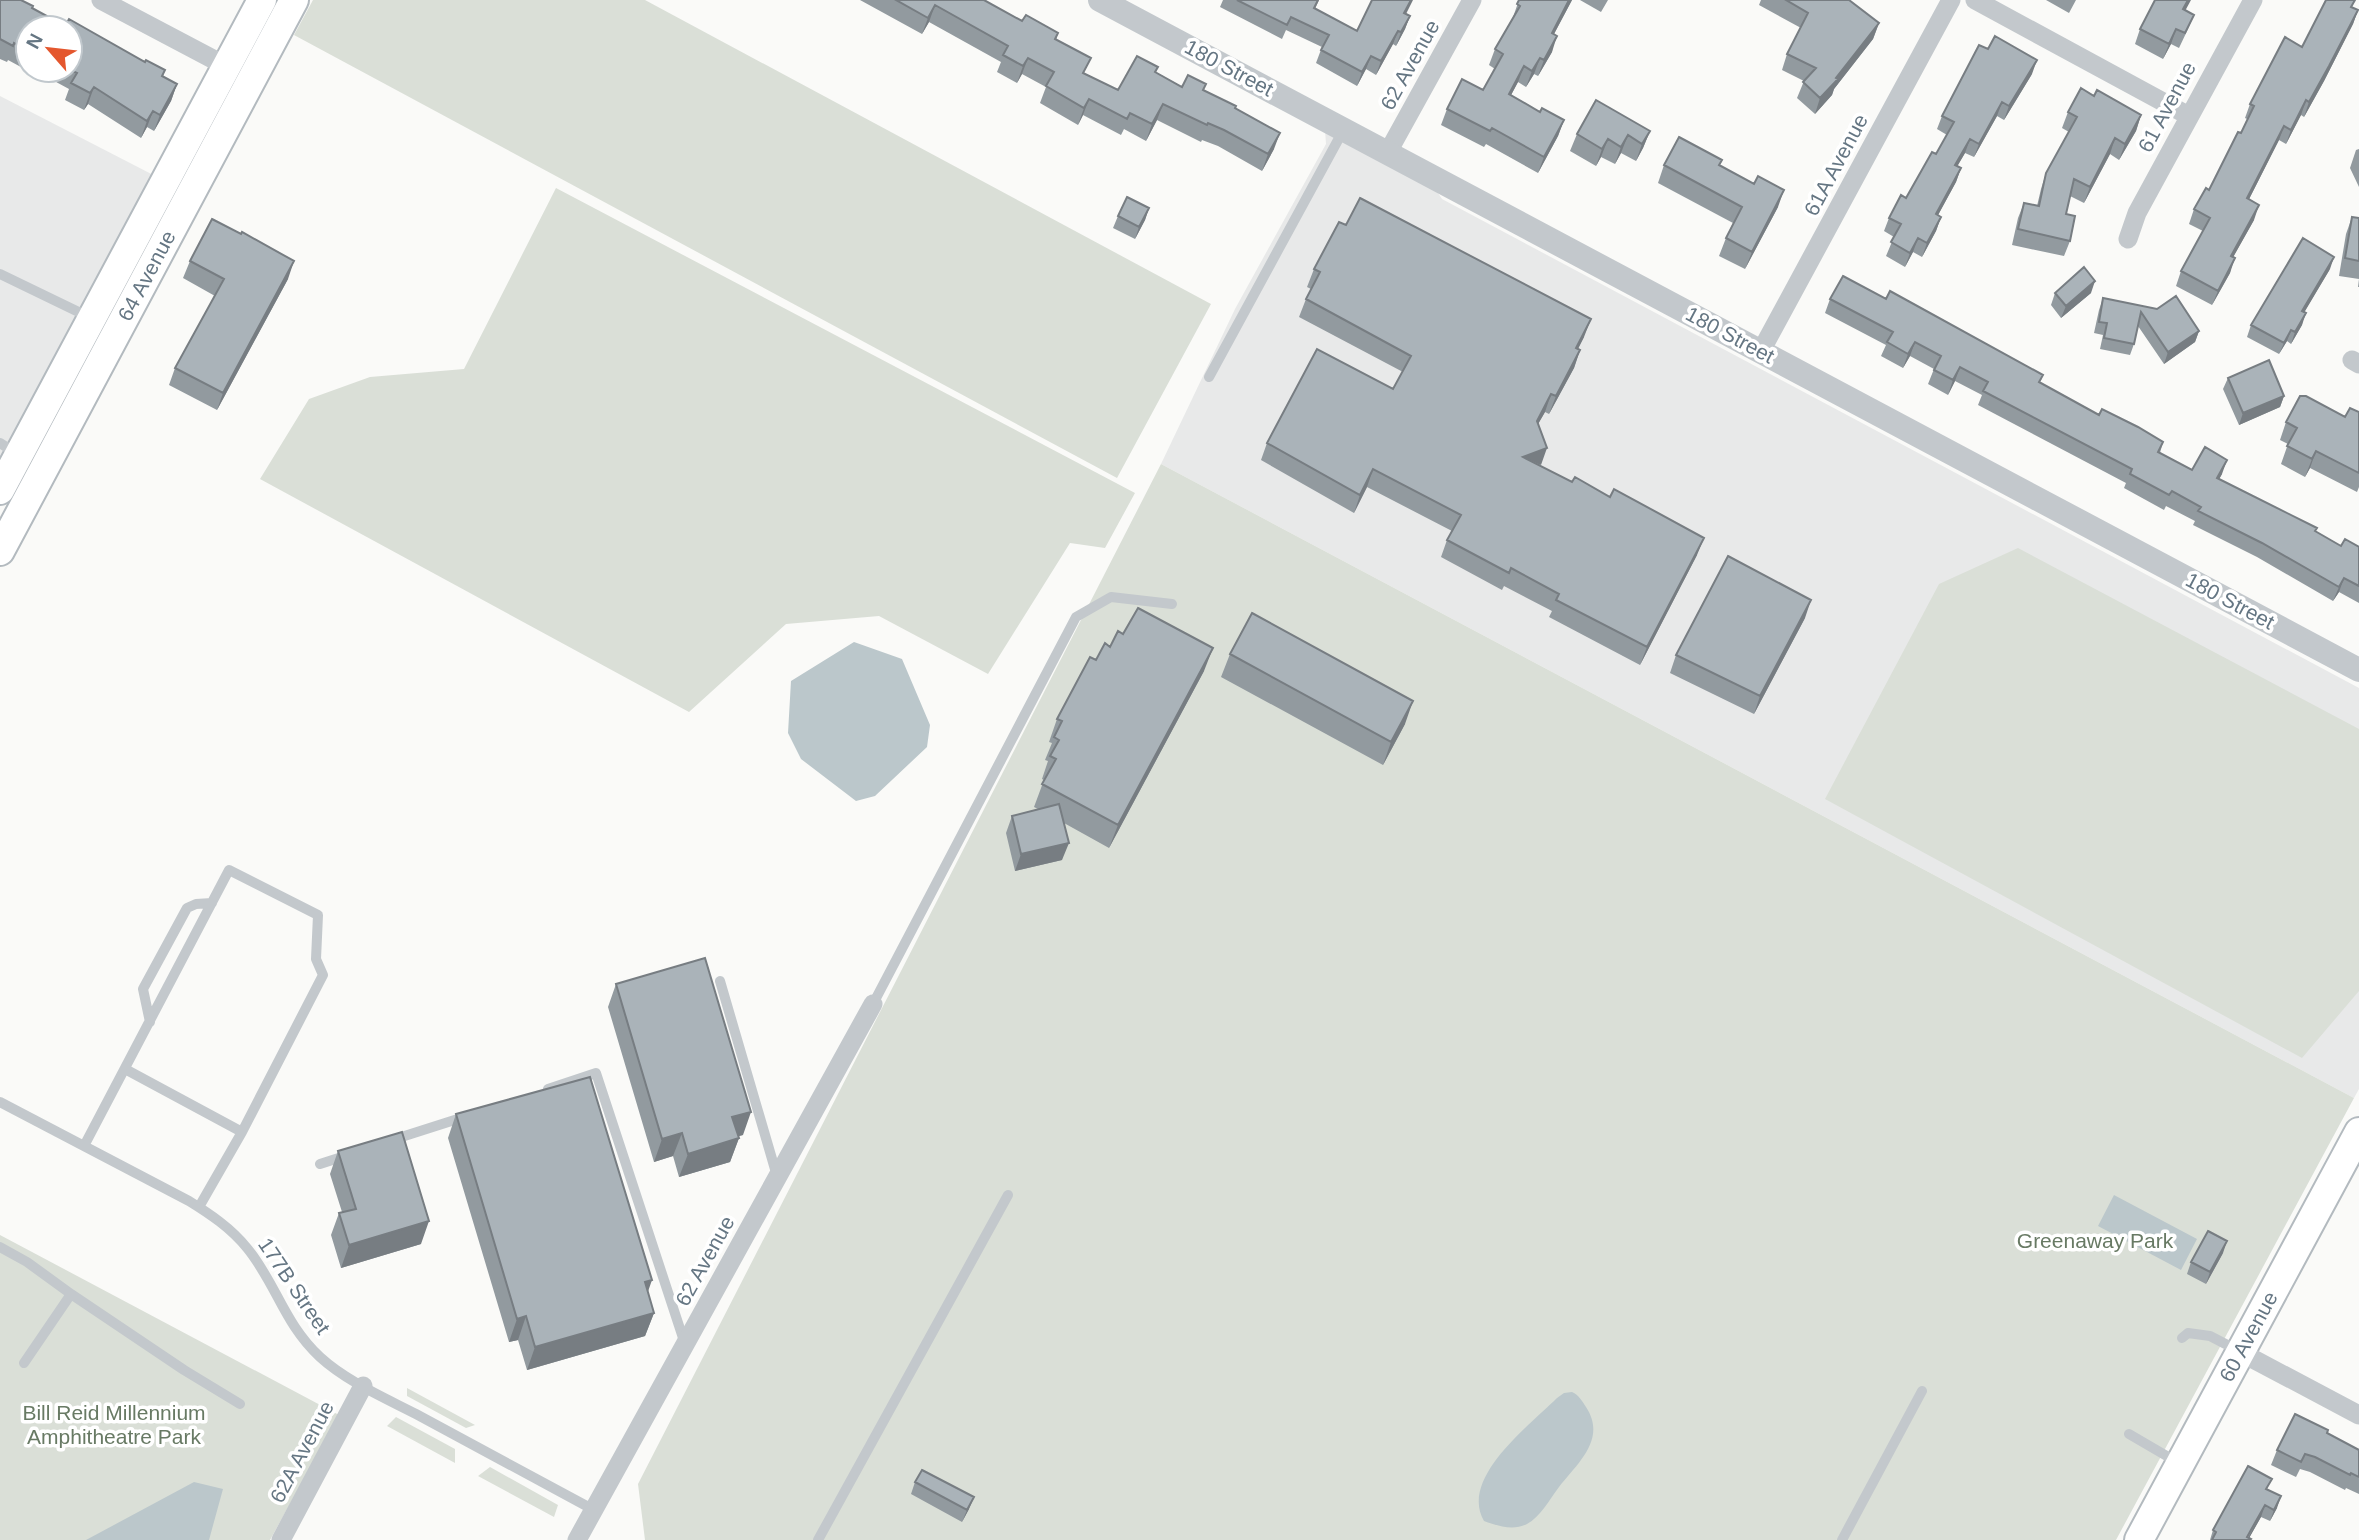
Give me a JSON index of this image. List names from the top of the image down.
{
  "streets": {
    "main road": ["64 Avenue", "60 Avenue"],
    "street": [
      "62 Avenue",
      "180 Street",
      "61 Avenue",
      "61A Avenue",
      "62A Avenue"
    ],
    "lane": ["177B Street"]
  },
  "crossings": [
    ["62 Avenue", "180 Street"],
    ["62 Avenue", "177B Street"],
    ["180 Street", "61A Avenue"],
    ["177B Street", "62A Avenue"]
  ],
  "parks": ["Greenaway Park", "Bill Reid Millennium Amphitheatre Park"],
  "north": "top left"
}
